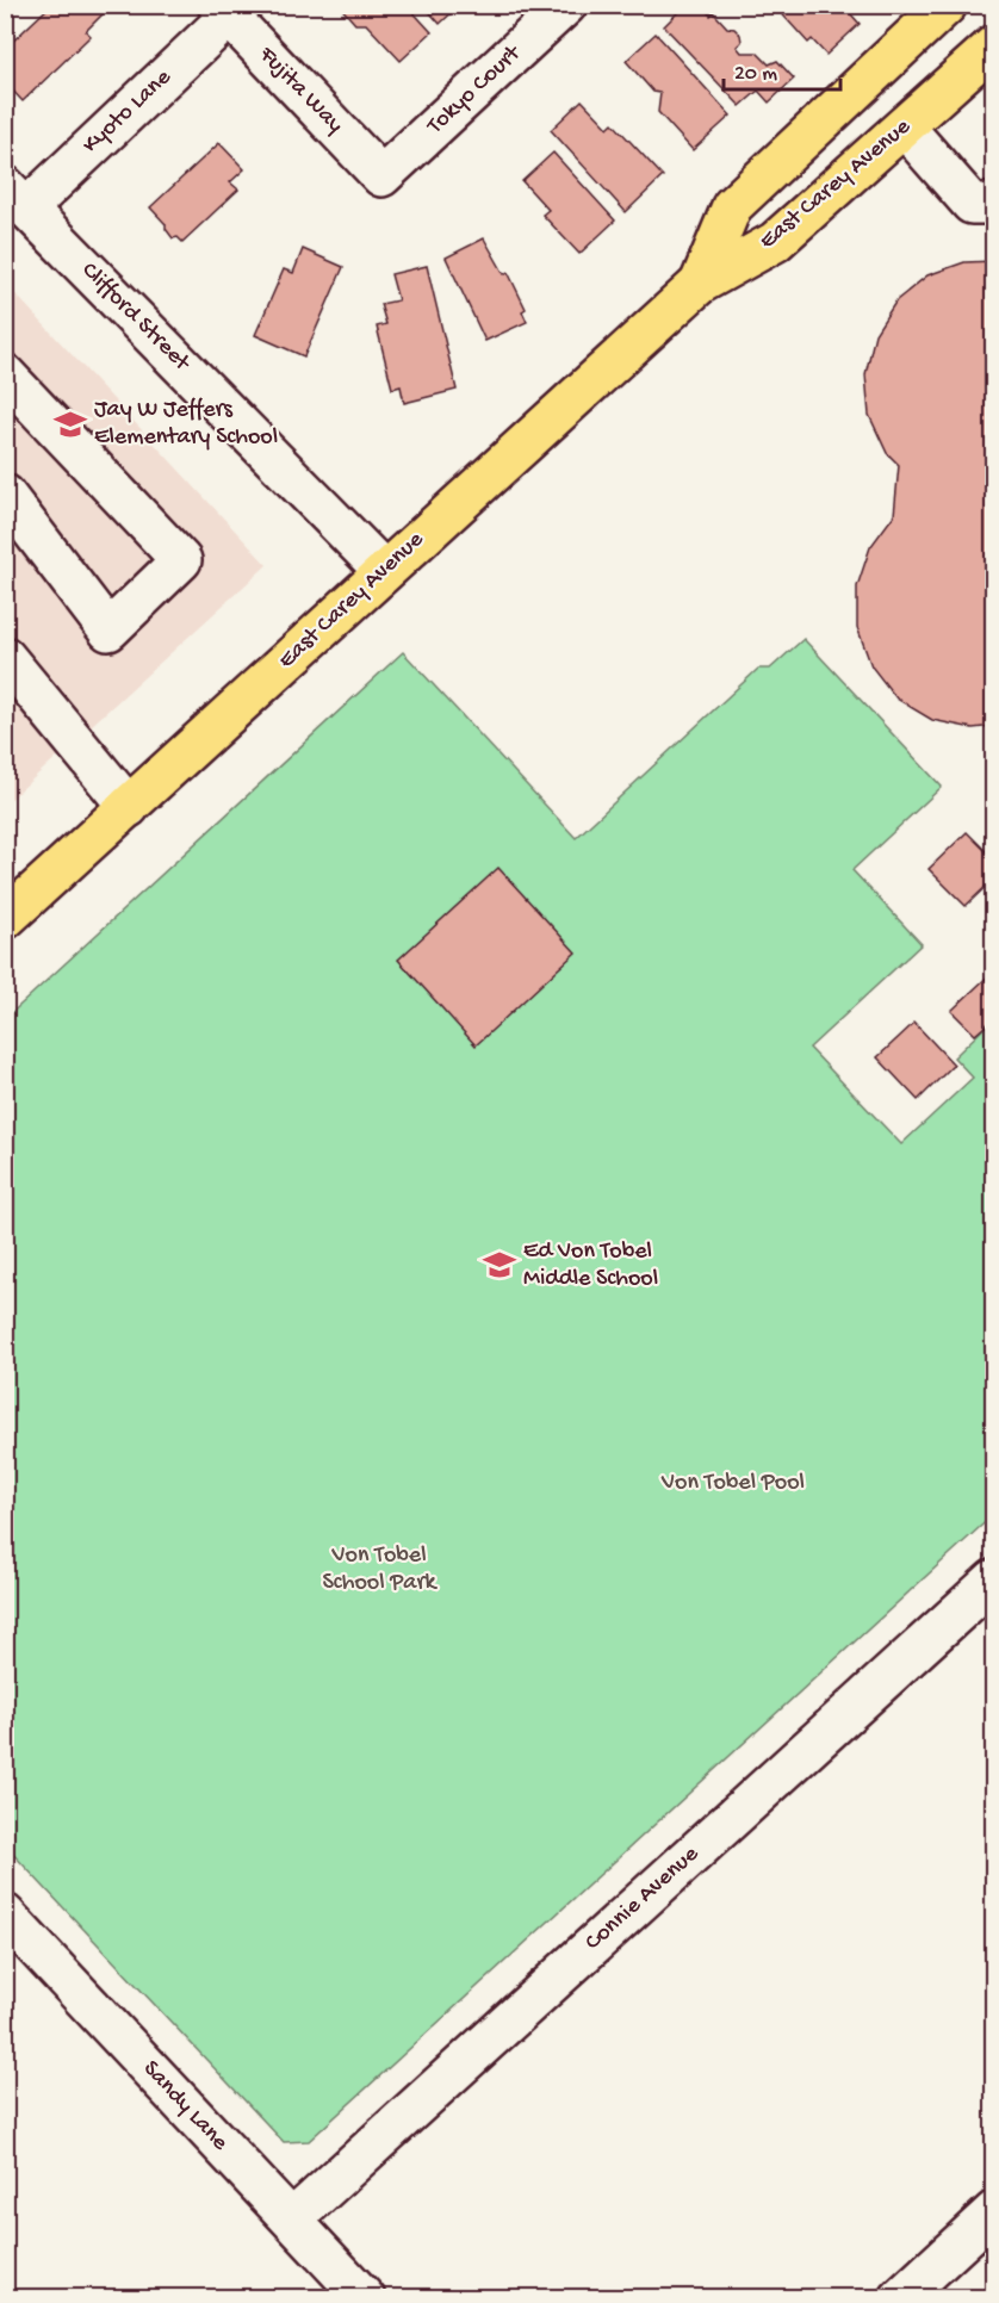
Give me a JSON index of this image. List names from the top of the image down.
{
  "streets": {
    "main road": ["East Carey Avenue"],
    "street": [
      "Fujita Way",
      "Tokyo Court",
      "Kyoto Lane",
      "Clifford Street",
      "Connie Avenue",
      "Sandy Lane"
    ]
  },
  "crossings": [
    ["Fujita Way", "Tokyo Court"],
    ["Fujita Way", "Kyoto Lane"],
    ["Kyoto Lane", "Clifford Street"],
    ["East Carey Avenue", "Clifford Street"],
    ["Connie Avenue", "Sandy Lane"]
  ],
  "parks": ["Von Tobel Pool", "Von Tobel School Park"],
  "places": {
    "school or university": ["Jay W Jeffers Elementary School", "Ed Von Tobel Middle School"]
  },
  "scale_bar": "20 m"
}
